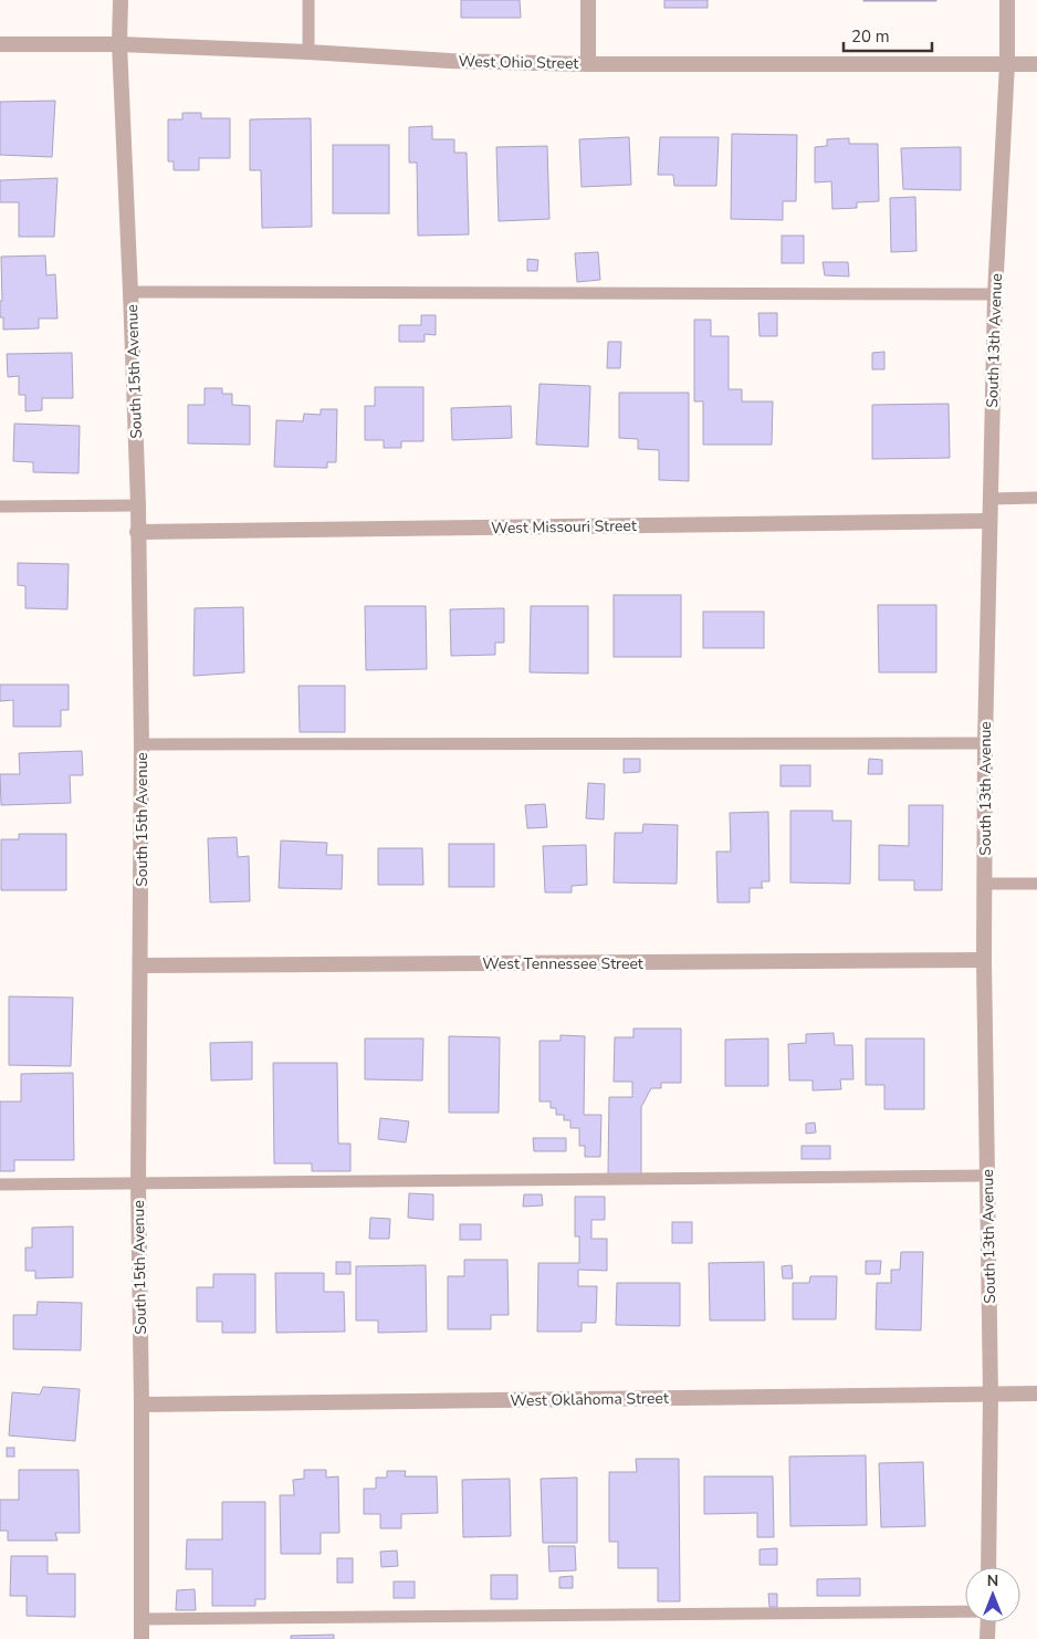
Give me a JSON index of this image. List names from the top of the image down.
{
  "streets": {
    "street": [
      "West Ohio Street",
      "South 13th Avenue",
      "South 15th Avenue",
      "West Missouri Street",
      "West Tennessee Street",
      "West Oklahoma Street"
    ]
  },
  "crossings": [
    ["West Ohio Street", "South 13th Avenue"],
    ["West Ohio Street", "South 15th Avenue"],
    ["South 13th Avenue", "West Missouri Street"],
    ["South 13th Avenue", "West Tennessee Street"],
    ["South 13th Avenue", "West Oklahoma Street"],
    ["South 15th Avenue", "West Missouri Street"],
    ["South 15th Avenue", "West Tennessee Street"],
    ["South 15th Avenue", "West Oklahoma Street"]
  ],
  "scale_bar": "20 m",
  "north": "top"
}
